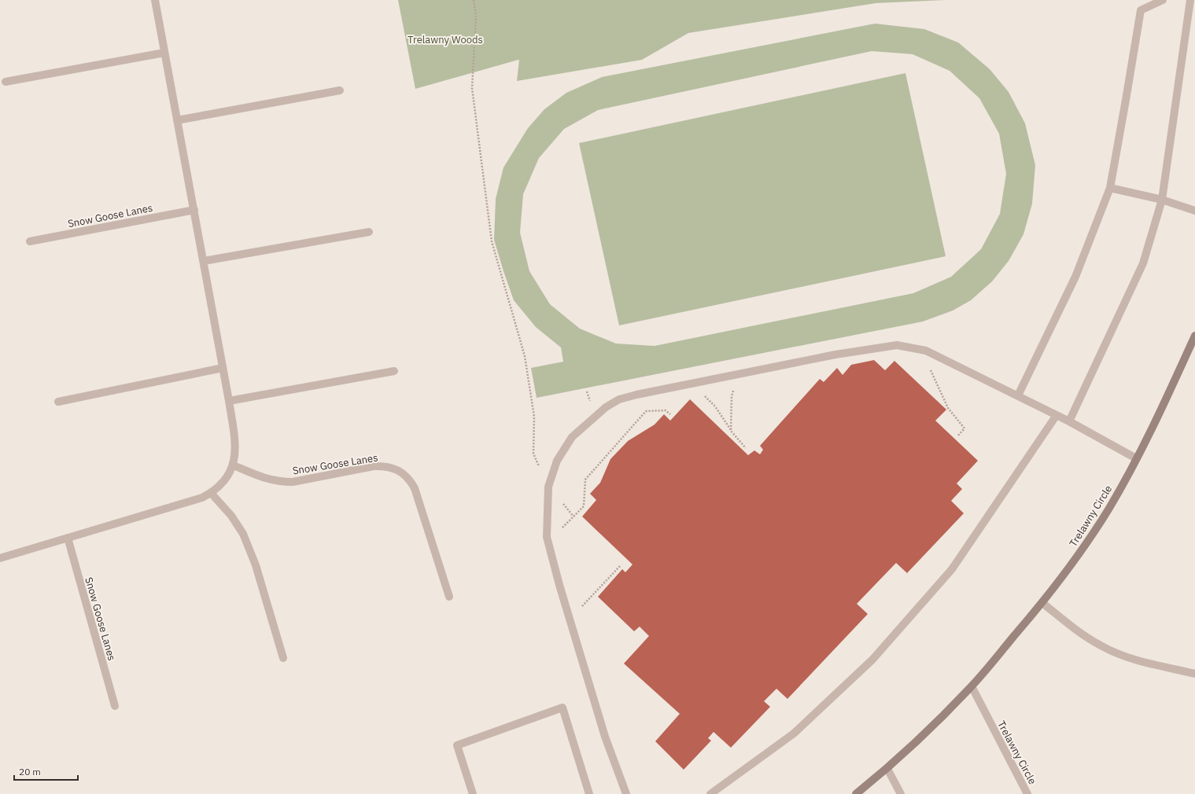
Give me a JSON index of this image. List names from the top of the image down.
{
  "streets": {
    "street": ["Snow Goose Lanes", "Trelawny Circle"]
  },
  "parks": ["Trelawny Woods"],
  "scale_bar": "20 m"
}
